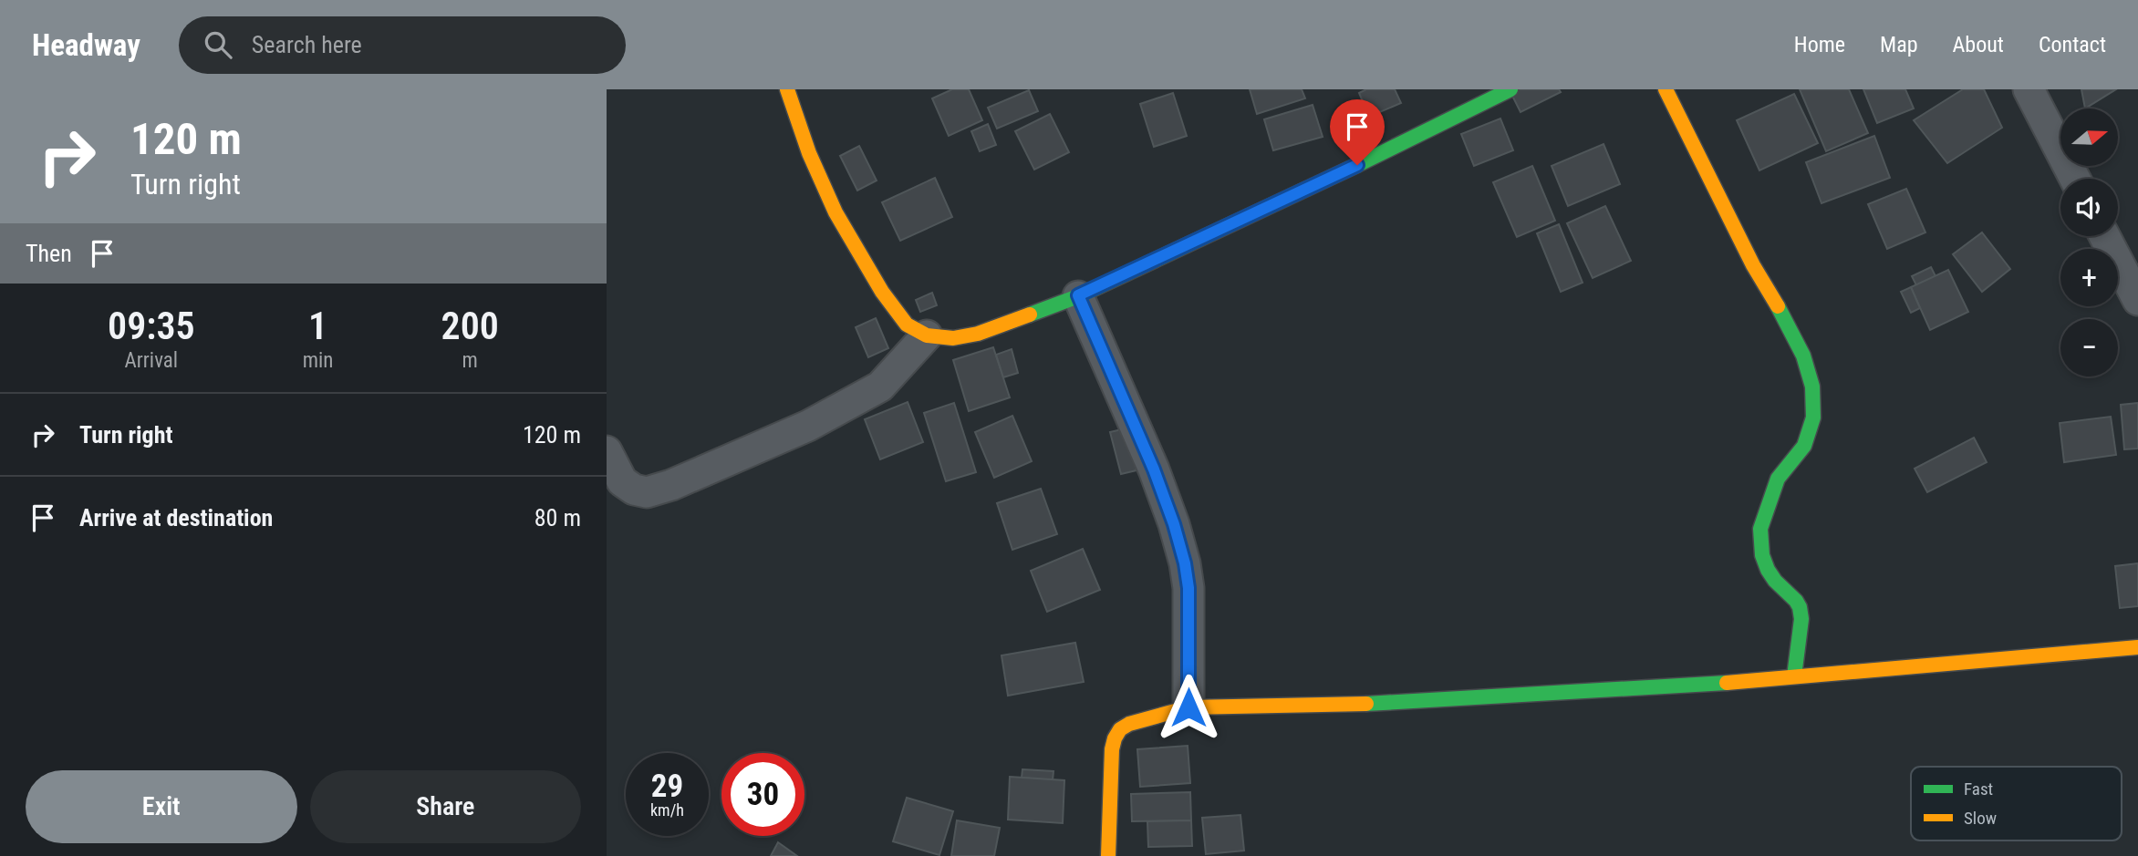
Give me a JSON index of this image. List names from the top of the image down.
{
  "legend": ["Fast", "Slow"],
  "north": "right",
  "page": {
    "header": "Headway",
    "search": "Search here",
    "nav": [
      "Home",
      "Map",
      "About",
      "Contact"
    ],
    "turn": ["120 m", "Turn right"],
    "map_buttons": ["+", "−"],
    "then": "Then",
    "eta": [
      "09:35",
      "Arrival",
      "1",
      "min",
      "200",
      "m"
    ],
    "list": [
      {
        "name": "Turn right",
        "value": "120 m"
      },
      {
        "name": "Arrive at destination",
        "value": "80 m"
      }
    ],
    "speed": "29 km/h",
    "limit": "30",
    "buttons": ["Exit", "Share"]
  }
}
